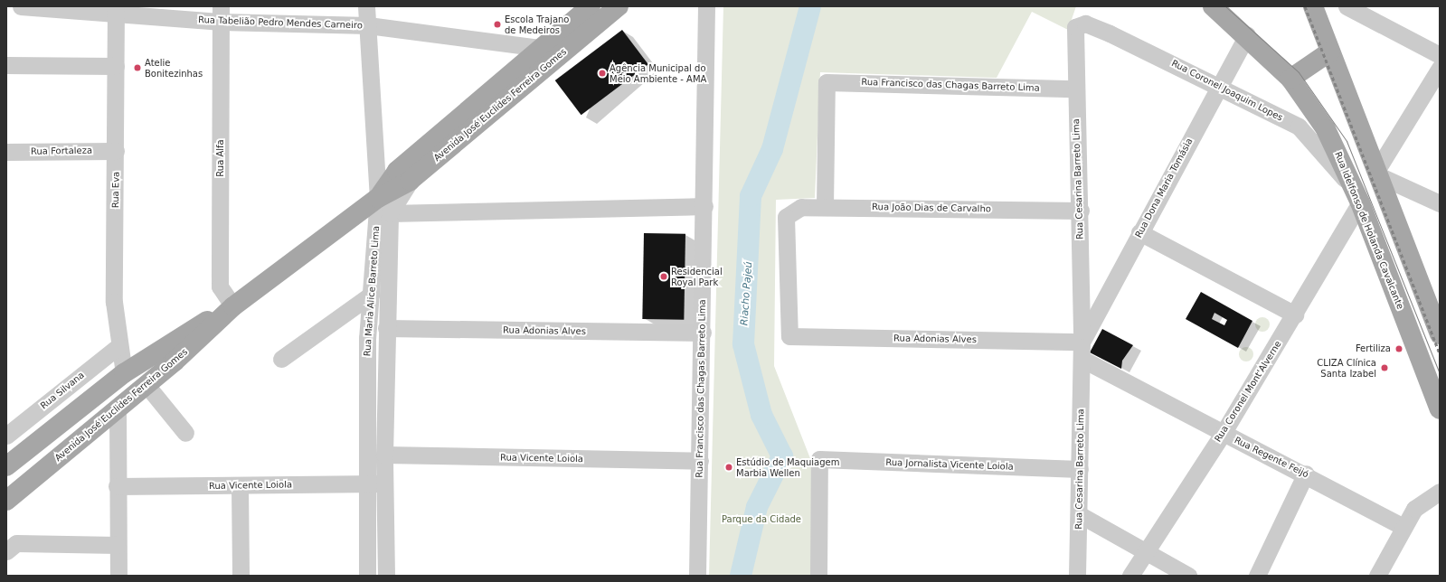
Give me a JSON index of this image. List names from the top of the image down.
{
  "streets": {
    "main road": ["Avenida José Euclides Ferreira Gomes", "Rua Idelfonso de Holanda Cavalcante"],
    "street": [
      "Rua Tabelião Pedro Mendes Carneiro",
      "Rua Francisco das Chagas Barreto Lima",
      "Rua Coronel Joaquim Lopes",
      "Rua Fortaleza",
      "Rua Alfa",
      "Rua Cesarina Barreto Lima",
      "Rua Dona Maria Tomásia",
      "Rua Eva",
      "Rua João Dias de Carvalho",
      "Rua Maria Alice Barreto Lima",
      "Rua Adonias Alves",
      "Rua Silvana",
      "Rua Coronel Mont'Alverne",
      "Rua Regente Feijó",
      "Rua Vicente Loiola",
      "Rua Jornalista Vicente Loiola"
    ]
  },
  "crossings": [
    ["Rua Tabelião Pedro Mendes Carneiro", "Avenida José Euclides Ferreira Gomes"],
    ["Rua Tabelião Pedro Mendes Carneiro", "Rua Alfa"],
    ["Rua Tabelião Pedro Mendes Carneiro", "Rua Eva"],
    ["Rua Tabelião Pedro Mendes Carneiro", "Rua Maria Alice Barreto Lima"],
    ["Rua Francisco das Chagas Barreto Lima", "Rua Cesarina Barreto Lima"],
    ["Rua Francisco das Chagas Barreto Lima", "Rua João Dias de Carvalho"],
    ["Rua Francisco das Chagas Barreto Lima", "Rua Adonias Alves"],
    ["Rua Francisco das Chagas Barreto Lima", "Rua Vicente Loiola"],
    ["Rua Coronel Joaquim Lopes", "Rua Cesarina Barreto Lima"],
    ["Rua Coronel Joaquim Lopes", "Rua Dona Maria Tomásia"],
    ["Rua Coronel Joaquim Lopes", "Rua Idelfonso de Holanda Cavalcante"],
    ["Rua Coronel Joaquim Lopes", "Rua Coronel Mont'Alverne"],
    ["Avenida José Euclides Ferreira Gomes", "Rua Alfa"],
    ["Avenida José Euclides Ferreira Gomes", "Rua Eva"],
    ["Avenida José Euclides Ferreira Gomes", "Rua Maria Alice Barreto Lima"],
    ["Rua Fortaleza", "Rua Eva"],
    ["Rua Cesarina Barreto Lima", "Rua Dona Maria Tomásia"],
    ["Rua Cesarina Barreto Lima", "Rua João Dias de Carvalho"],
    ["Rua Cesarina Barreto Lima", "Rua Adonias Alves"],
    ["Rua Cesarina Barreto Lima", "Rua Regente Feijó"],
    ["Rua Cesarina Barreto Lima", "Rua Jornalista Vicente Loiola"],
    ["Rua Dona Maria Tomásia", "Rua Idelfonso de Holanda Cavalcante"],
    ["Rua Dona Maria Tomásia", "Rua Adonias Alves"],
    ["Rua Eva", "Rua Silvana"],
    ["Rua João Dias de Carvalho", "Rua Adonias Alves"],
    ["Rua Idelfonso de Holanda Cavalcante", "Rua Coronel Mont'Alverne"],
    ["Rua Maria Alice Barreto Lima", "Rua Adonias Alves"],
    ["Rua Maria Alice Barreto Lima", "Rua Vicente Loiola"],
    ["Rua Coronel Mont'Alverne", "Rua Regente Feijó"]
  ],
  "water": ["Riacho Pajeú"],
  "parks": ["Parque da Cidade"],
  "places": [
    "Escola Trajano de Medeiros",
    "Atelie Bonitezinhas",
    "Agência Municipal do Meio Ambiente - AMA",
    "Residencial Royal Park",
    "Fertiliza",
    "CLIZA Clínica Santa Izabel",
    "Estúdio de Maquiagem Marbia Wellen"
  ]
}
